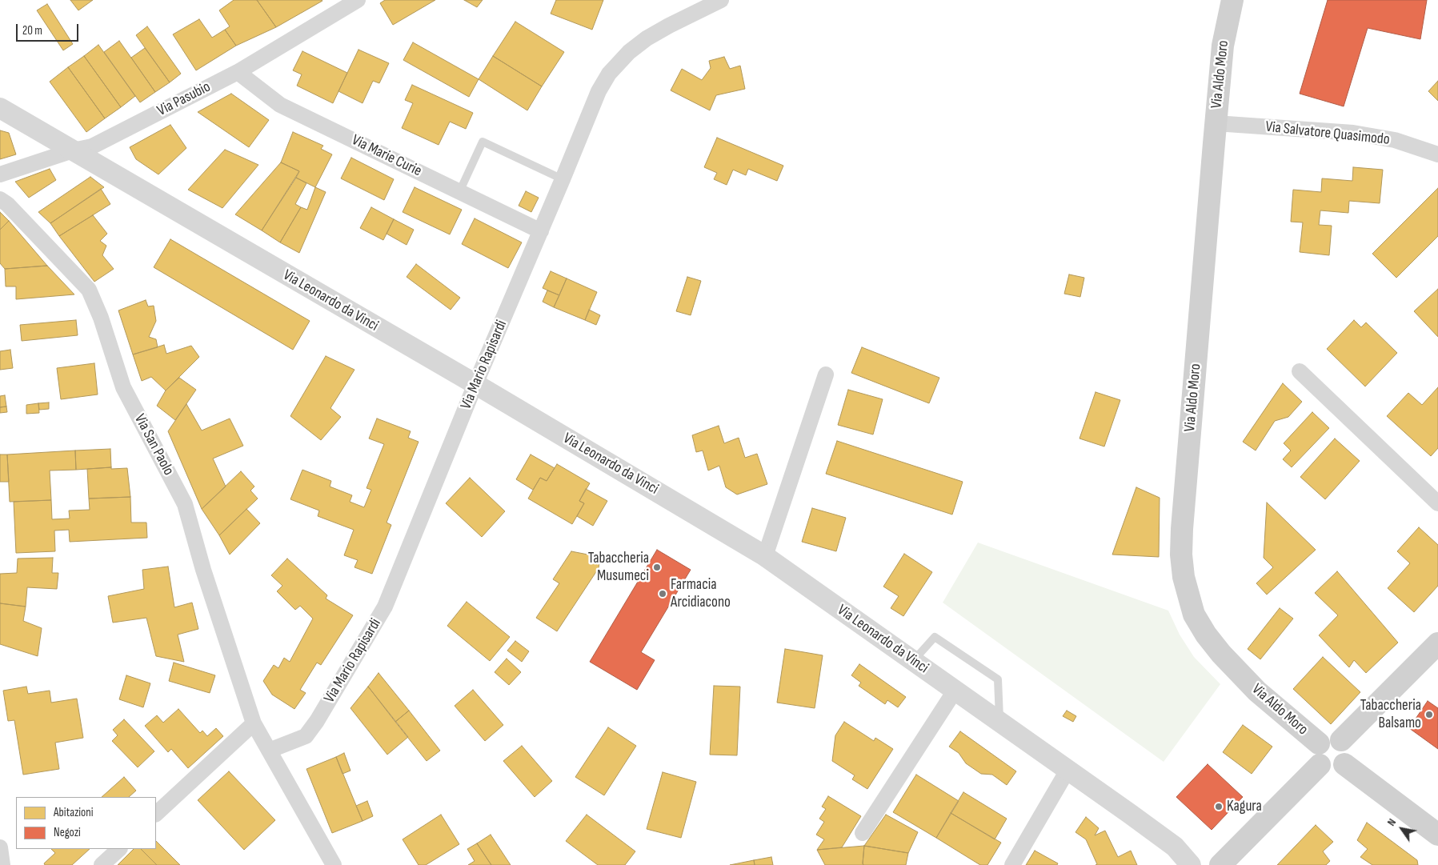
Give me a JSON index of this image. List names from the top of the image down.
{
  "streets": {
    "main road": ["Via Aldo Moro"],
    "street": [
      "Via Pasubio",
      "Via Salvatore Quasimodo",
      "Via Marie Curie",
      "Via Leonardo da Vinci",
      "Via Mario Rapisardi",
      "Via San Paolo"
    ]
  },
  "crossings": [
    ["Via Aldo Moro", "Via Salvatore Quasimodo"],
    ["Via Pasubio", "Via Marie Curie"],
    ["Via Pasubio", "Via Leonardo da Vinci"],
    ["Via Marie Curie", "Via Mario Rapisardi"],
    ["Via Leonardo da Vinci", "Via Mario Rapisardi"],
    ["Via Mario Rapisardi", "Via San Paolo"]
  ],
  "places": [
    "Tabaccheria Musumeci",
    "Farmacia Arcidiacono",
    "Tabaccheria Balsamo",
    "Kagura"
  ],
  "legend": ["Abitazioni", "Negozi"],
  "scale_bar": "20 m",
  "north": "top left"
}
